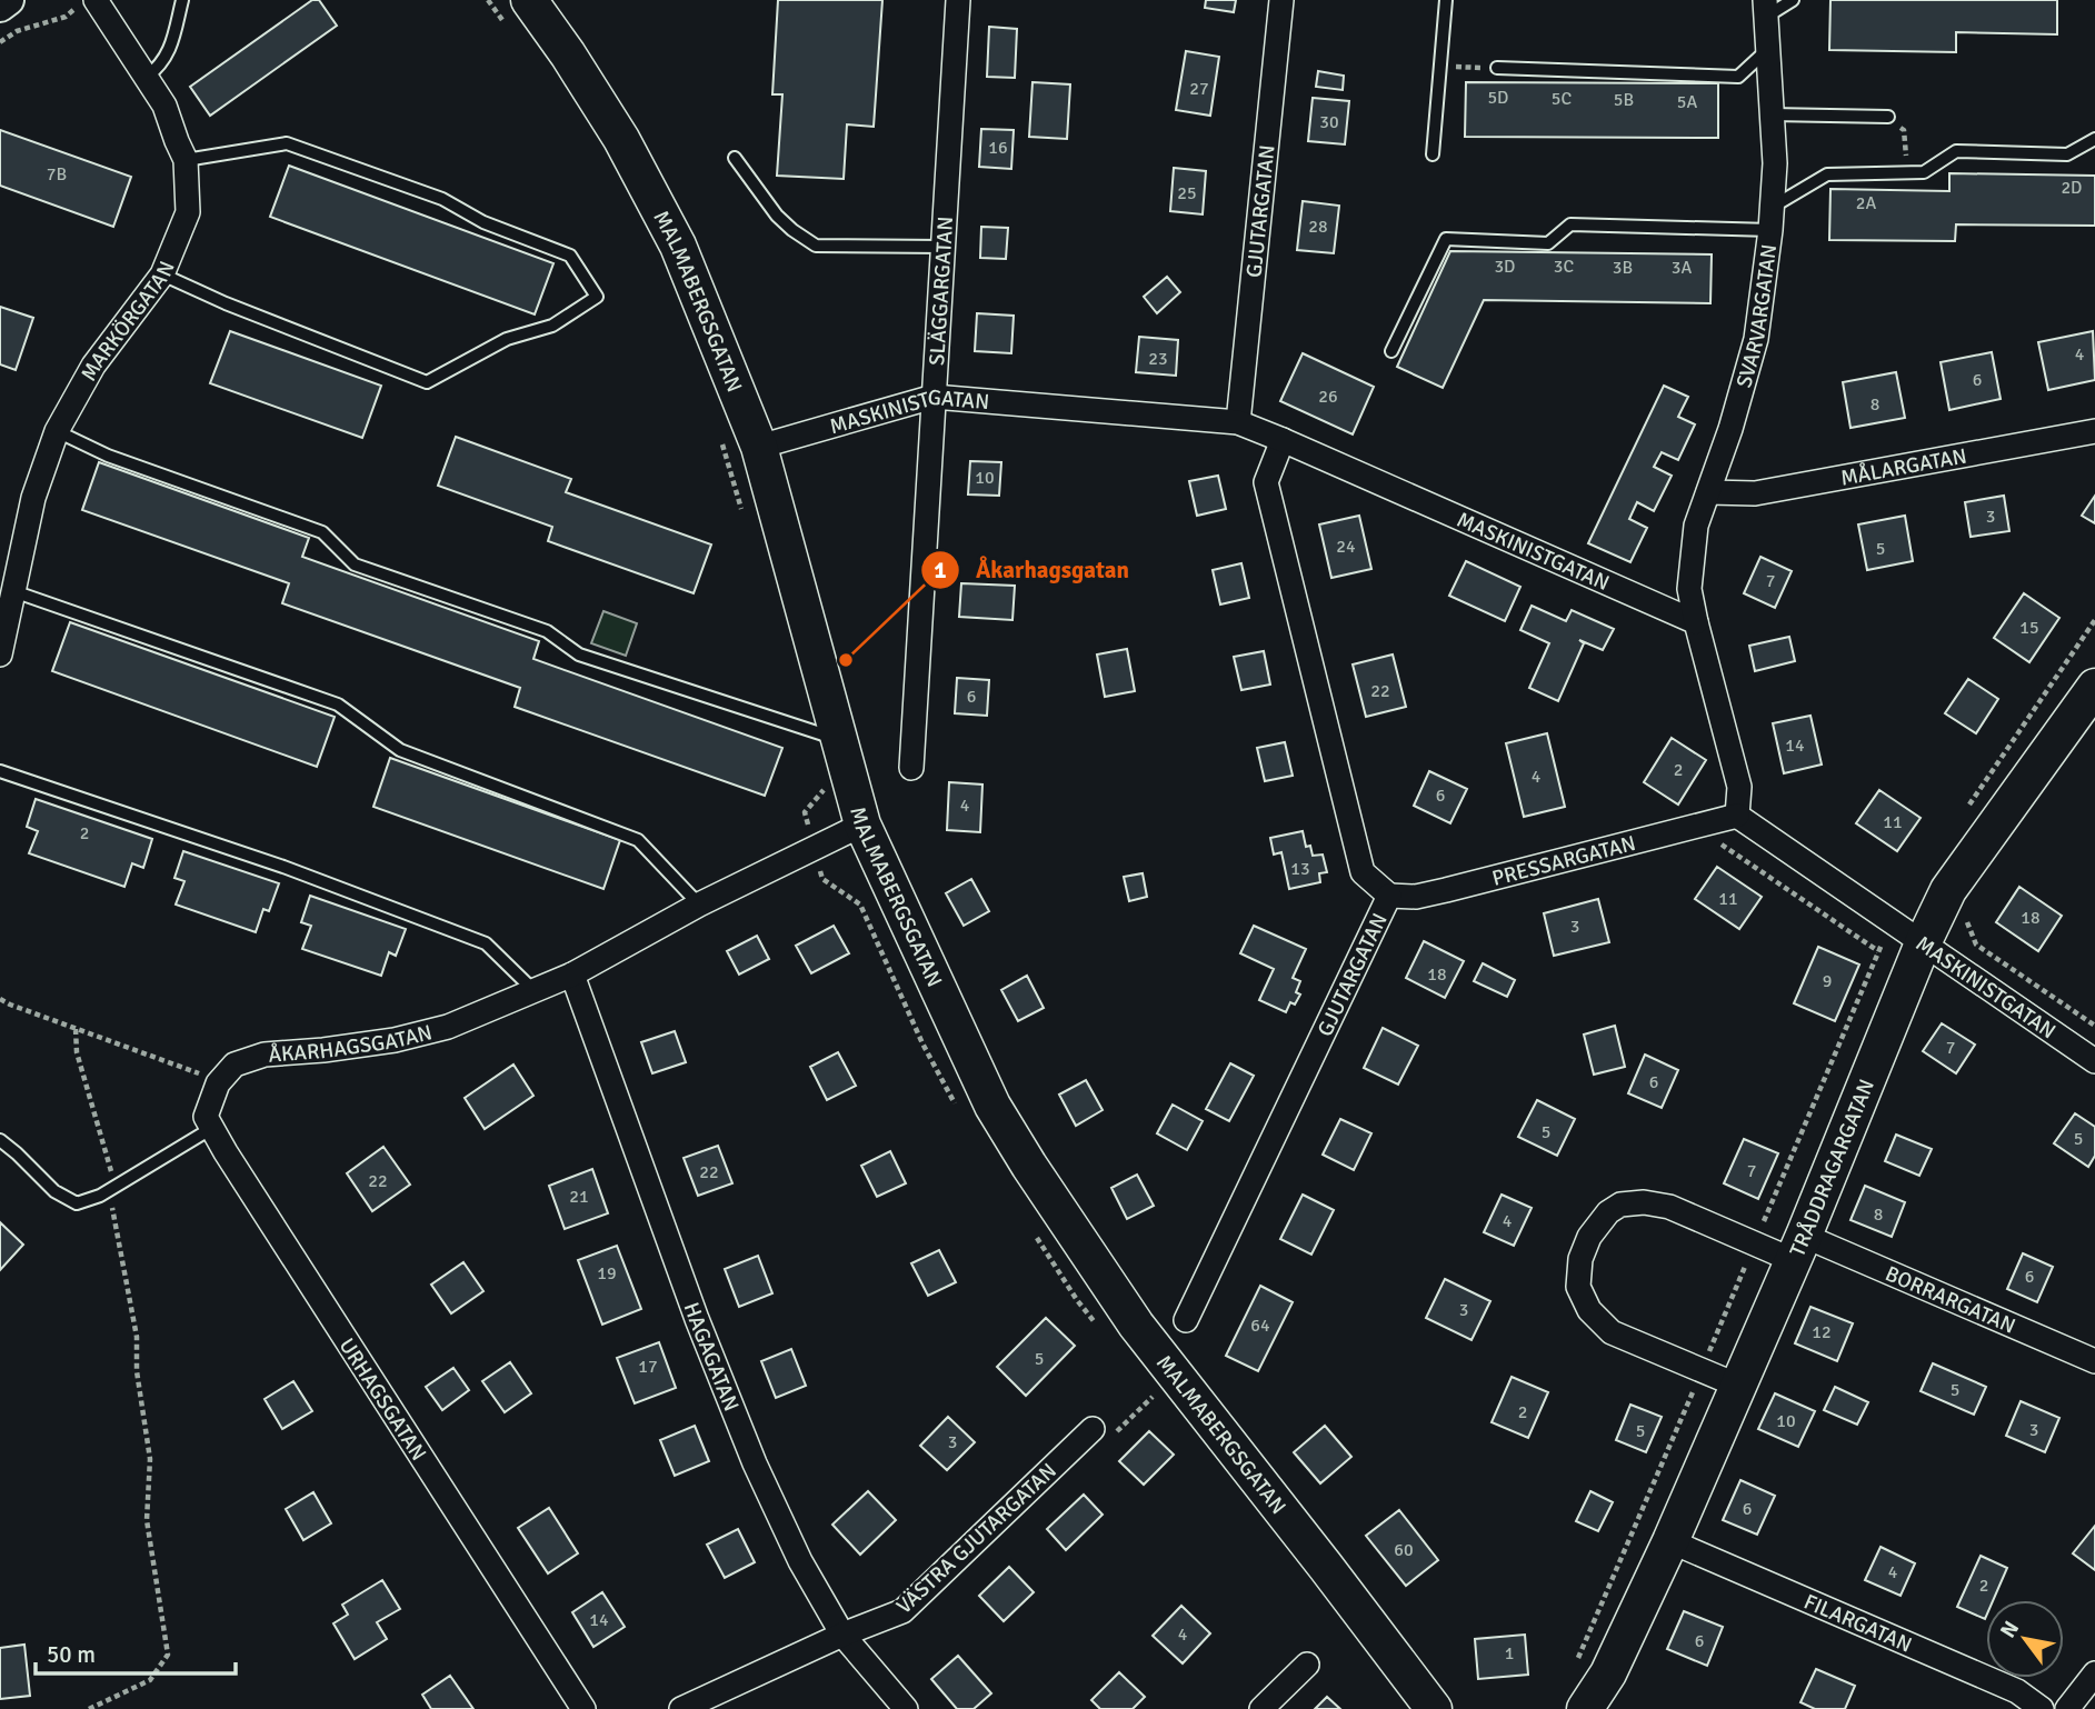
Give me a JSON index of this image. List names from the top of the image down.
{
  "streets": {
    "main road": ["MALMABERGSGATAN", "TRÅDDRAGARGATAN"],
    "street": [
      "GJUTARGATAN",
      "SLÄGGARGATAN",
      "SVARVARGATAN",
      "MARKÖRGATAN",
      "MASKINISTGATAN",
      "MÅLARGATAN",
      "PRESSARGATAN",
      "ÅKARHAGSGATAN",
      "BORRARGATAN",
      "HAGAGATAN",
      "URHAGSGATAN",
      "VÄSTRA GJUTARGATAN",
      "FILARGATAN"
    ]
  },
  "crossings": [
    ["GJUTARGATAN", "MASKINISTGATAN"],
    ["GJUTARGATAN", "PRESSARGATAN"],
    ["SLÄGGARGATAN", "MASKINISTGATAN"],
    ["MALMABERGSGATAN", "MASKINISTGATAN"],
    ["MALMABERGSGATAN", "ÅKARHAGSGATAN"],
    ["SVARVARGATAN", "MASKINISTGATAN"],
    ["SVARVARGATAN", "MÅLARGATAN"],
    ["MASKINISTGATAN", "PRESSARGATAN"],
    ["MASKINISTGATAN", "TRÅDDRAGARGATAN"],
    ["ÅKARHAGSGATAN", "HAGAGATAN"],
    ["TRÅDDRAGARGATAN", "BORRARGATAN"],
    ["TRÅDDRAGARGATAN", "FILARGATAN"],
    ["HAGAGATAN", "VÄSTRA GJUTARGATAN"]
  ],
  "places": ["Åkarhagsgatan"],
  "house_numbers": [
    "27",
    "5D",
    "5C",
    "5B",
    "5A",
    "30",
    "16",
    "7B",
    "2D",
    "25",
    "2A",
    "28",
    "3D",
    "3C",
    "3B",
    "3A",
    "4",
    "23",
    "6",
    "26",
    "8",
    "10",
    "3",
    "24",
    "5",
    "7",
    "15",
    "22",
    "6",
    "14",
    "2",
    "4",
    "6",
    "4",
    "11",
    "2",
    "13",
    "11",
    "18",
    "3",
    "18",
    "9",
    "7",
    "6",
    "5",
    "5",
    "7",
    "22",
    "22",
    "21",
    "8",
    "4",
    "19",
    "6",
    "3",
    "64",
    "12",
    "5",
    "17",
    "5",
    "2",
    "10",
    "3",
    "5",
    "3",
    "6",
    "60",
    "4",
    "2",
    "14",
    "4",
    "6",
    "1"
  ],
  "scale_bar": "50 m",
  "north": "top left"
}
